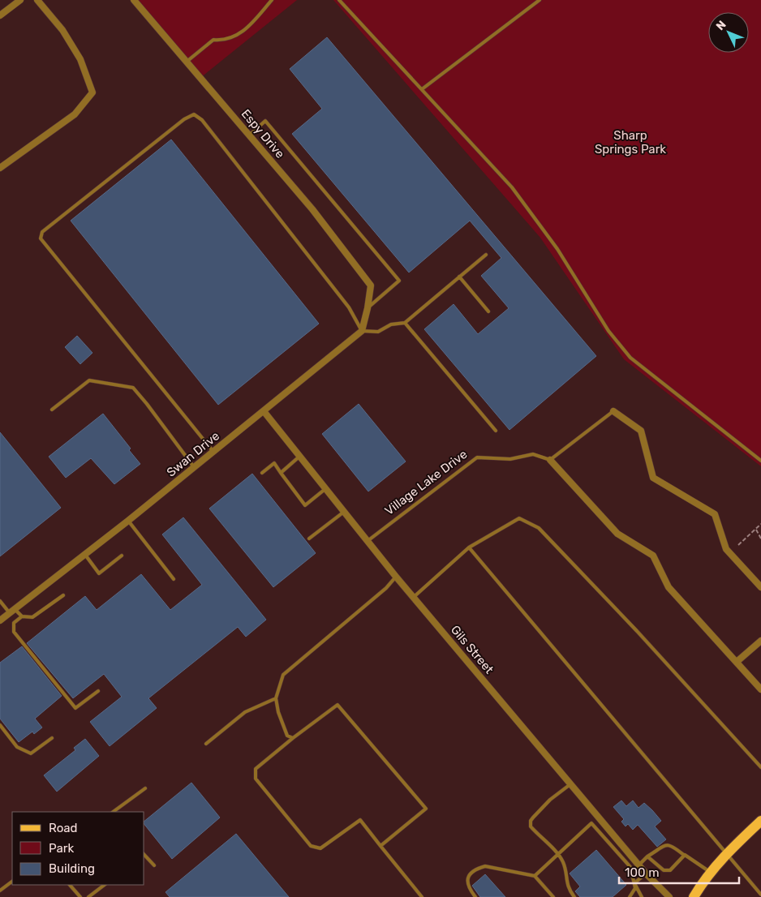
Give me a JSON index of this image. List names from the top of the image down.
{
  "streets": {
    "street": ["Espy Drive", "Swan Drive", "Gils Street"],
    "lane": ["Village Lake Drive"]
  },
  "crossings": [
    ["Swan Drive", "Gils Street"],
    ["Village Lake Drive", "Gils Street"]
  ],
  "parks": ["Sharp Springs Park"],
  "legend": ["Road", "Park", "Building"],
  "scale_bar": "100 m",
  "north": "top left"
}
